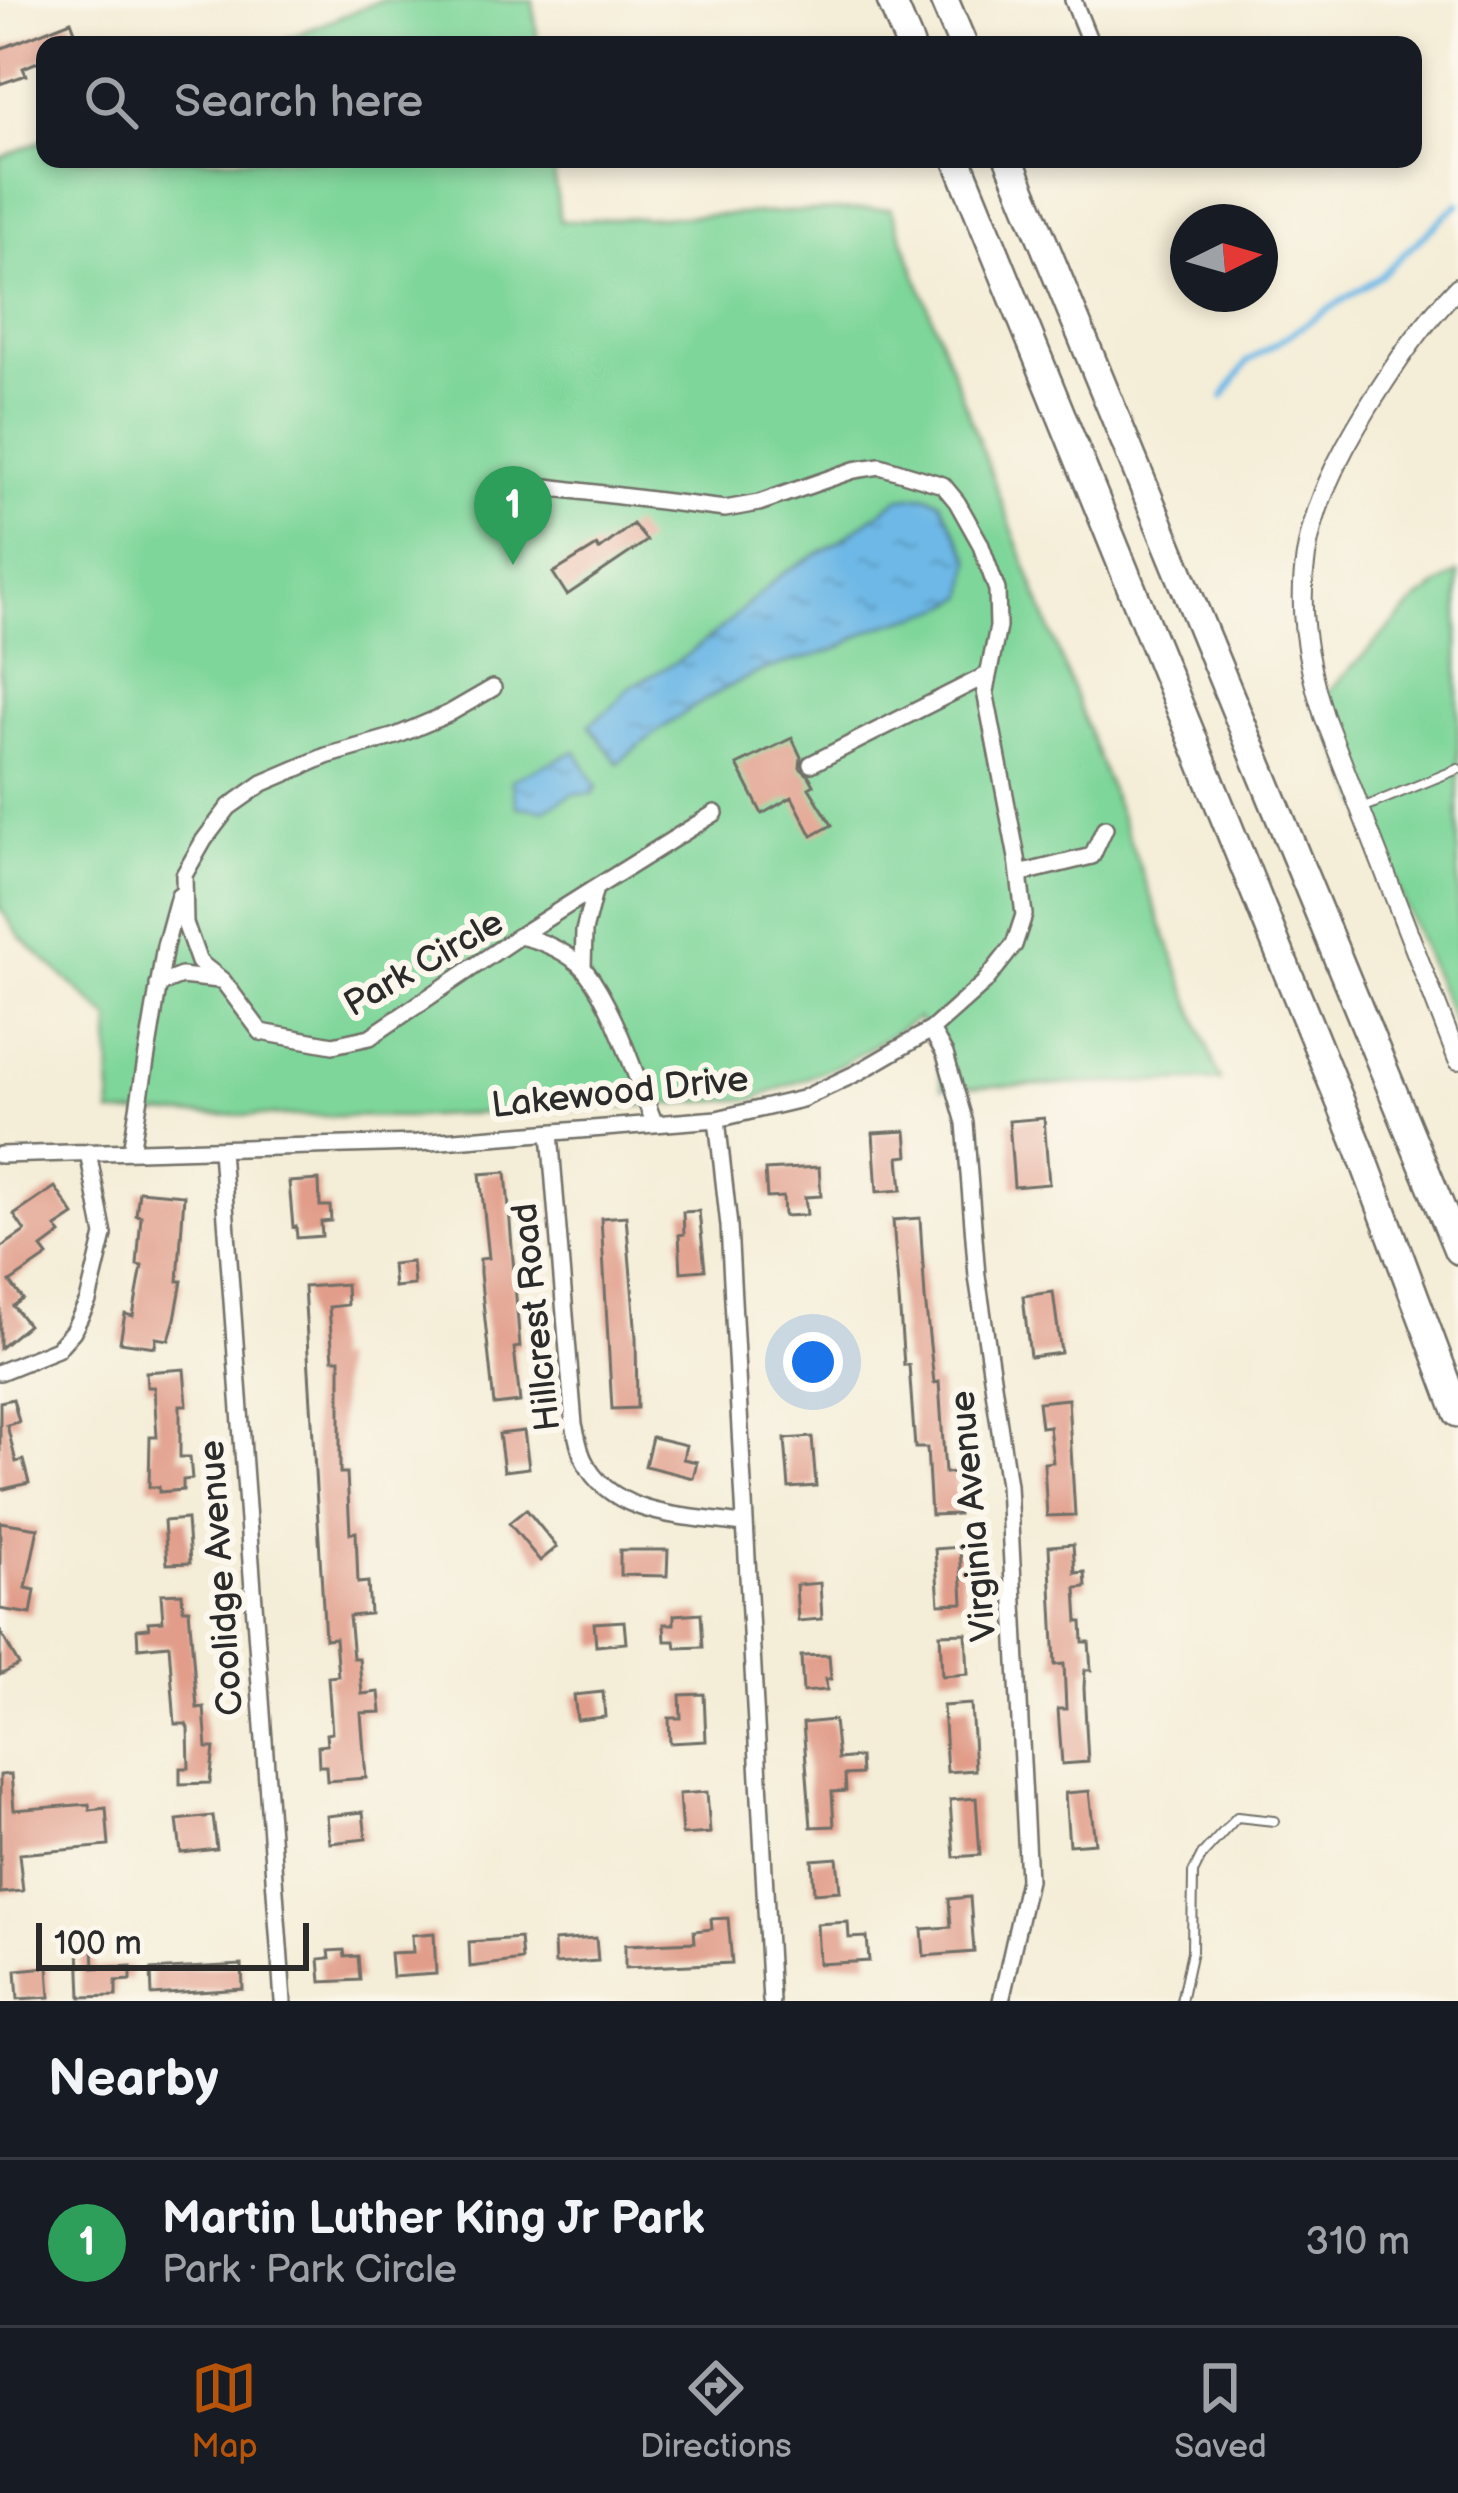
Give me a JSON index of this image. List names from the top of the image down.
{
  "streets": {
    "street": [
      "Park Circle",
      "Lakewood Drive",
      "Hillcrest Road",
      "Virginia Avenue",
      "Coolidge Avenue"
    ]
  },
  "crossings": [
    ["Lakewood Drive", "Hillcrest Road"],
    ["Lakewood Drive", "Virginia Avenue"],
    ["Lakewood Drive", "Coolidge Avenue"]
  ],
  "scale_bar": "100 m",
  "north": "right",
  "page": {
    "search": "Search here",
    "pins": "1",
    "scale": "100 m",
    "heading": "Nearby",
    "list": [
      {
        "mark": "1",
        "name": "Martin Luther King Jr Park",
        "note": "Park · Park Circle",
        "value": "310 m"
      }
    ],
    "nav": ["Map", "Directions", "Saved"]
  }
}
